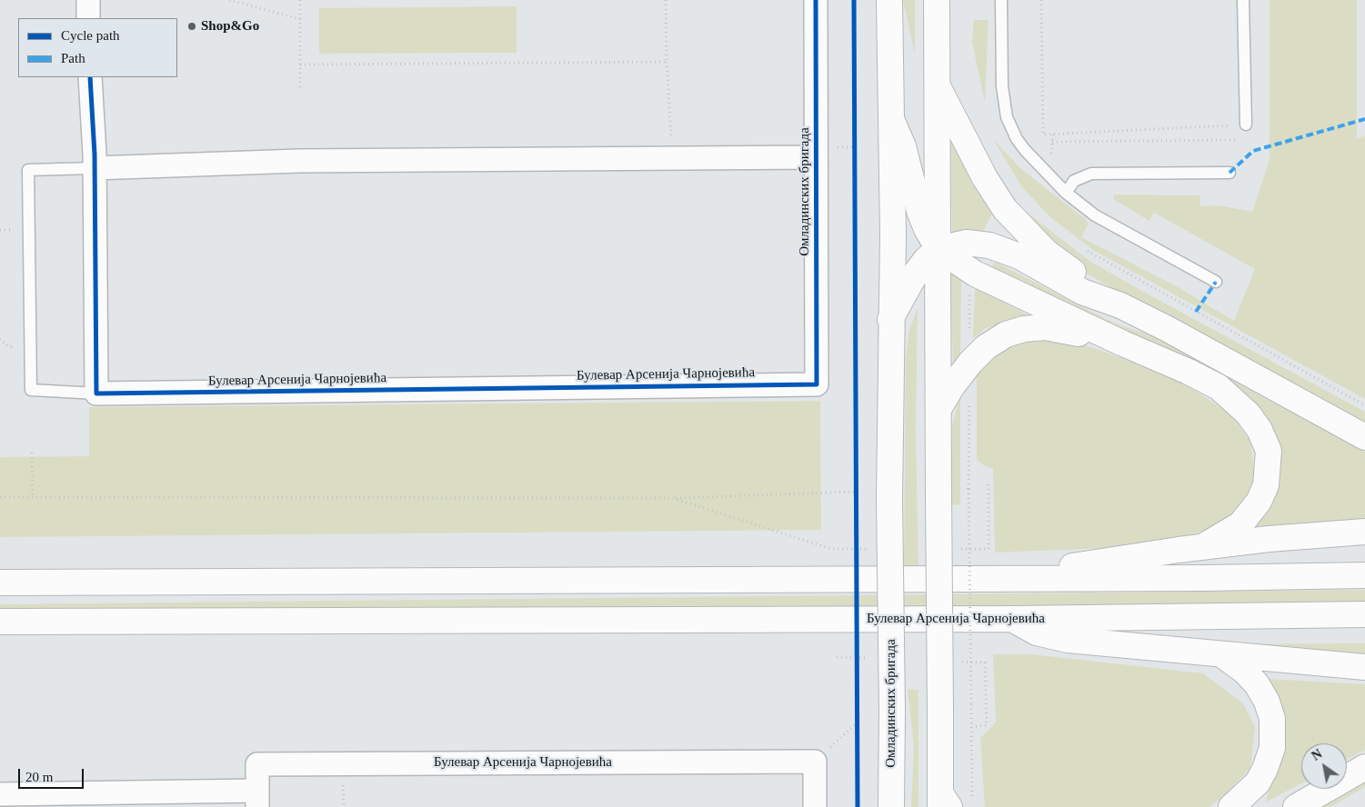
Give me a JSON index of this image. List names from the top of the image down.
{
  "streets": {
    "main road": ["Омладинских бригада", "Булевар Арсенија Чарнојевића"]
  },
  "crossings": [
    ["Омладинских бригада", "Булевар Арсенија Чарнојевића"]
  ],
  "places": ["Shop&Go"],
  "legend": ["Cycle path", "Path"],
  "scale_bar": "20 m",
  "north": "top left"
}
